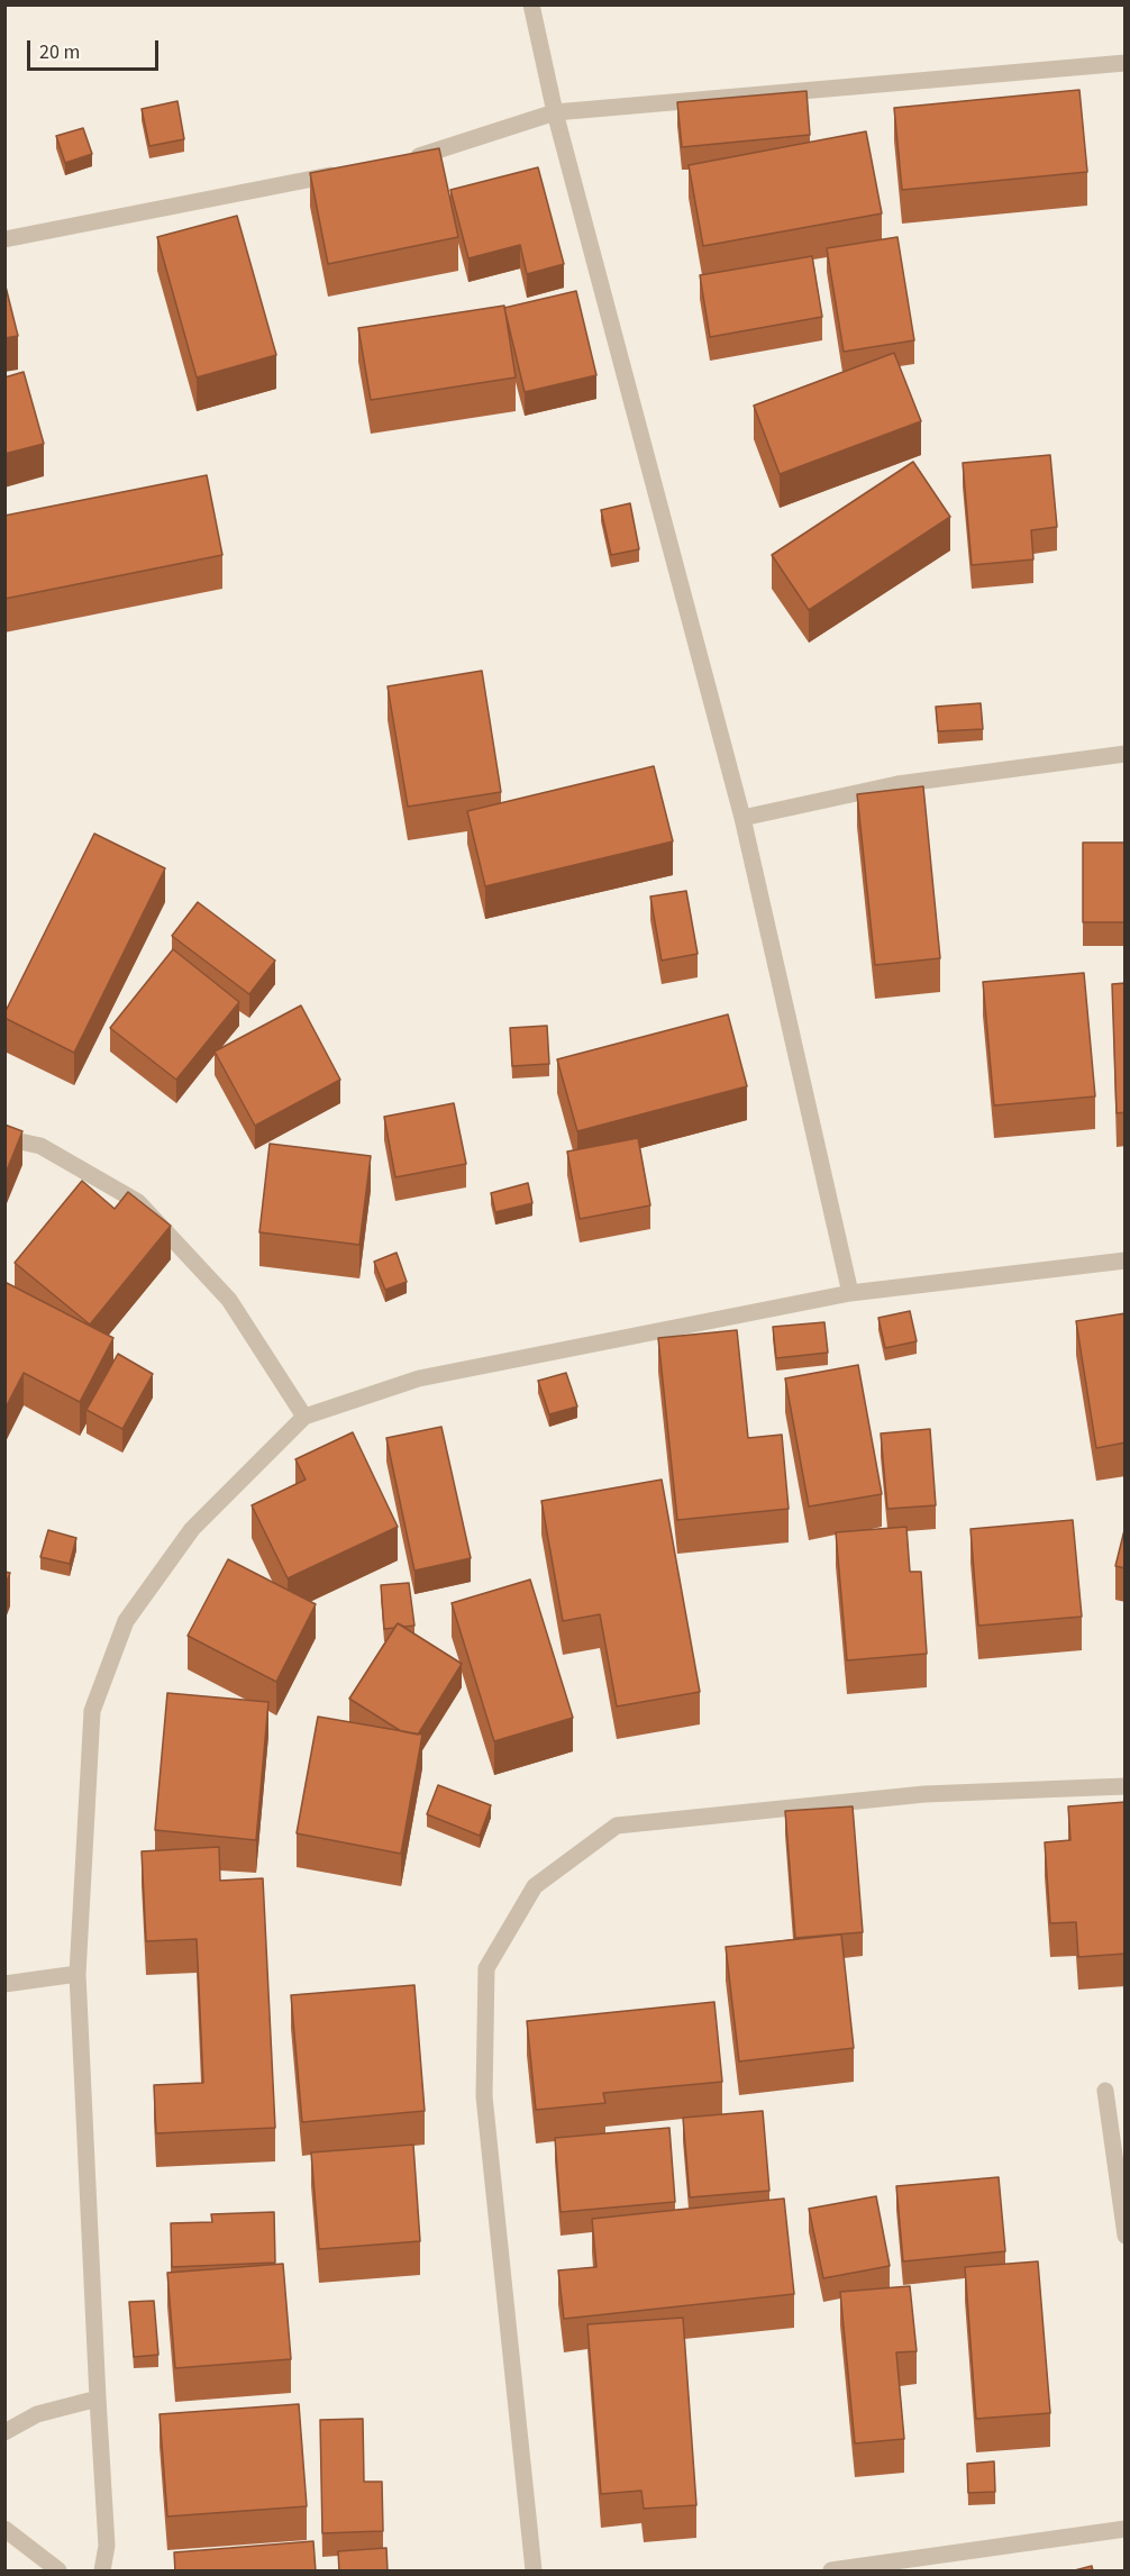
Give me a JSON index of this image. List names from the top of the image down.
{
  "scale_bar": "20 m"
}
